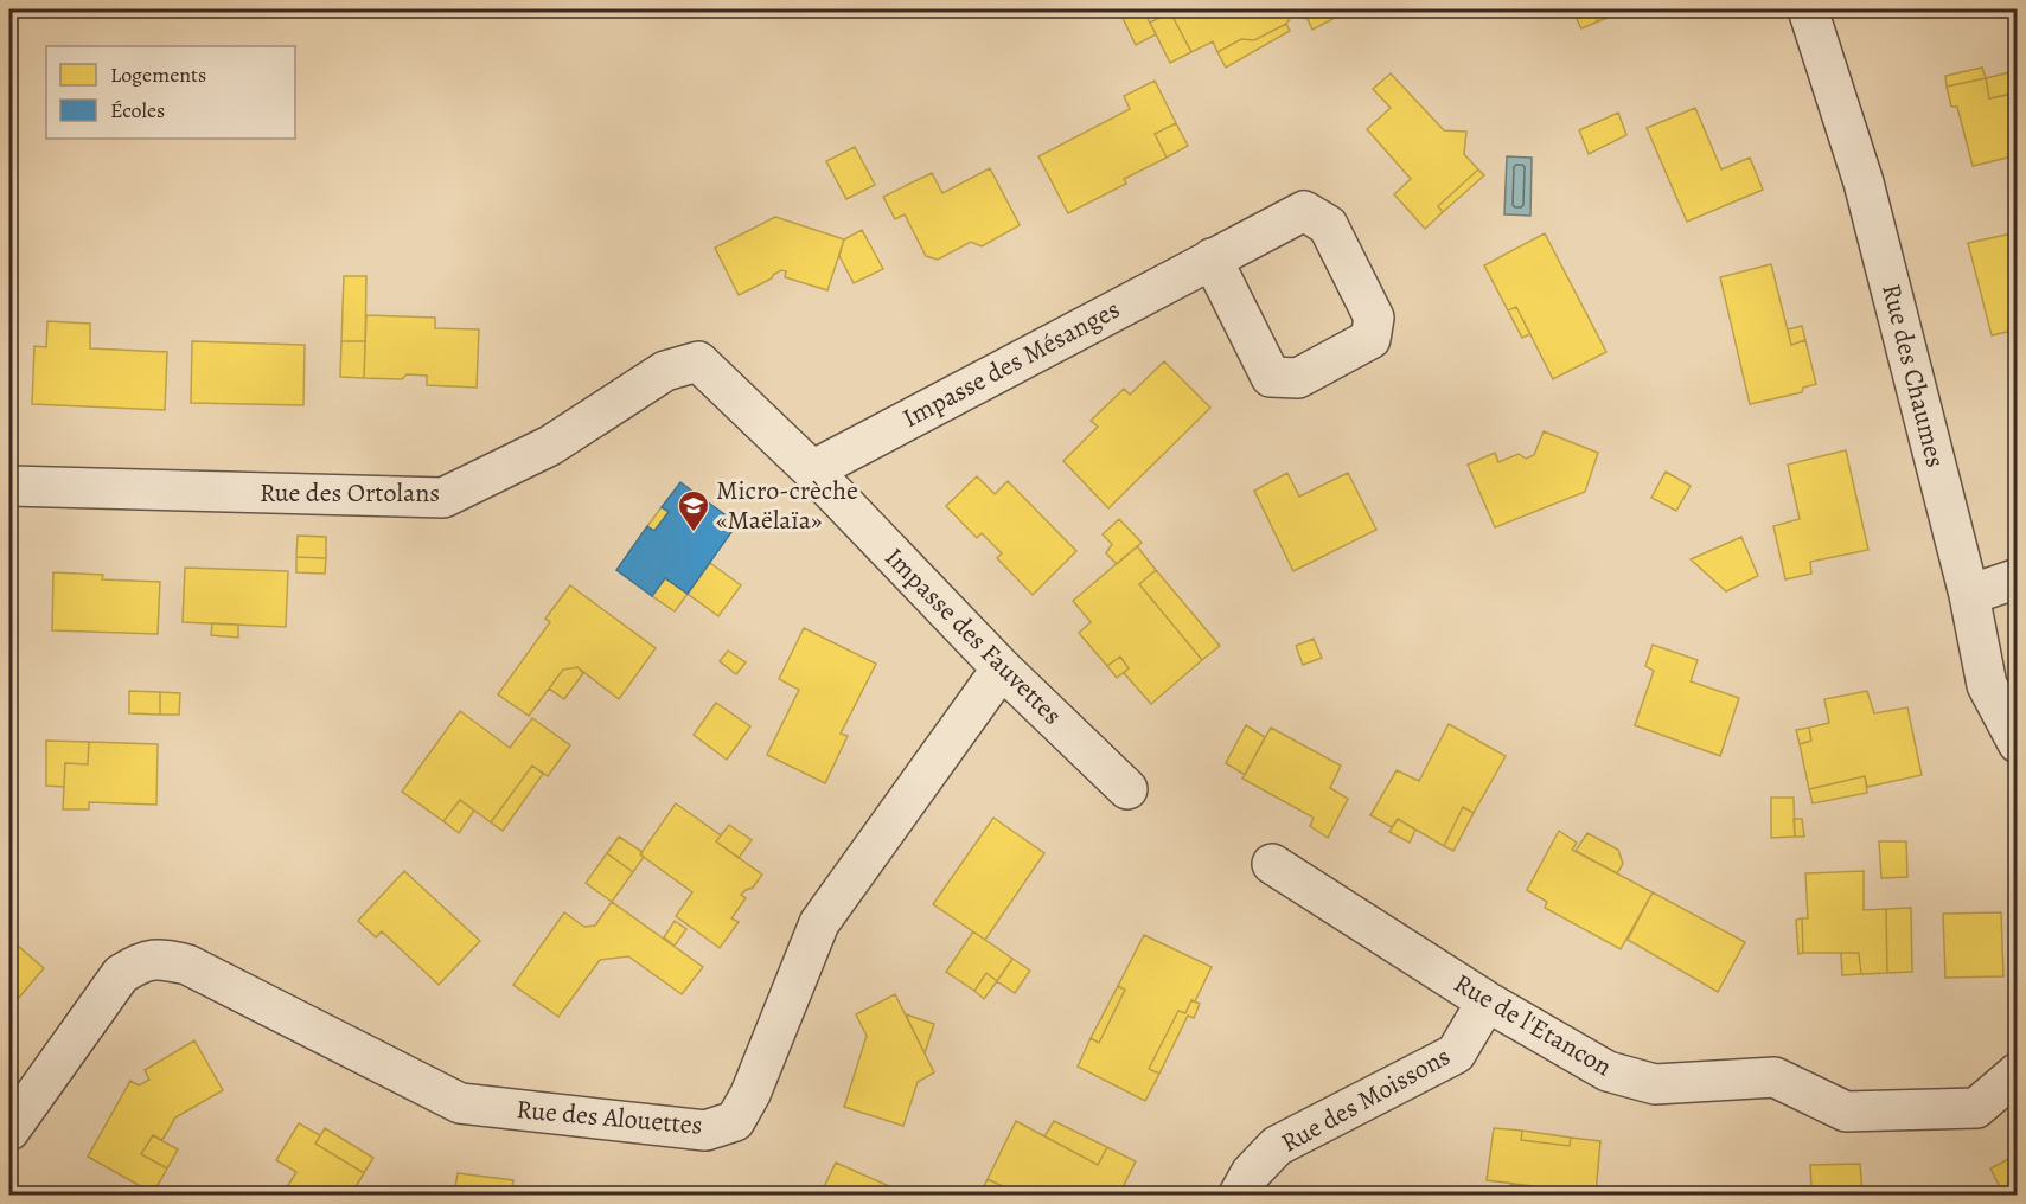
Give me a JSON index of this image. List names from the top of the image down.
{
  "streets": {
    "street": [
      "Impasse des Mésanges",
      "Rue des Chaumes",
      "Rue des Ortolans",
      "Impasse des Fauvettes",
      "Rue de l'Etancon",
      "Rue des Moissons",
      "Rue des Alouettes"
    ]
  },
  "crossings": [
    ["Impasse des Mésanges", "Impasse des Fauvettes"],
    ["Rue des Ortolans", "Impasse des Fauvettes"],
    ["Impasse des Fauvettes", "Rue des Alouettes"],
    ["Rue de l'Etancon", "Rue des Moissons"]
  ],
  "places": {
    "school or university": ["Micro-crèche «Maëlaïa»"]
  },
  "legend": ["Logements", "Écoles"]
}
